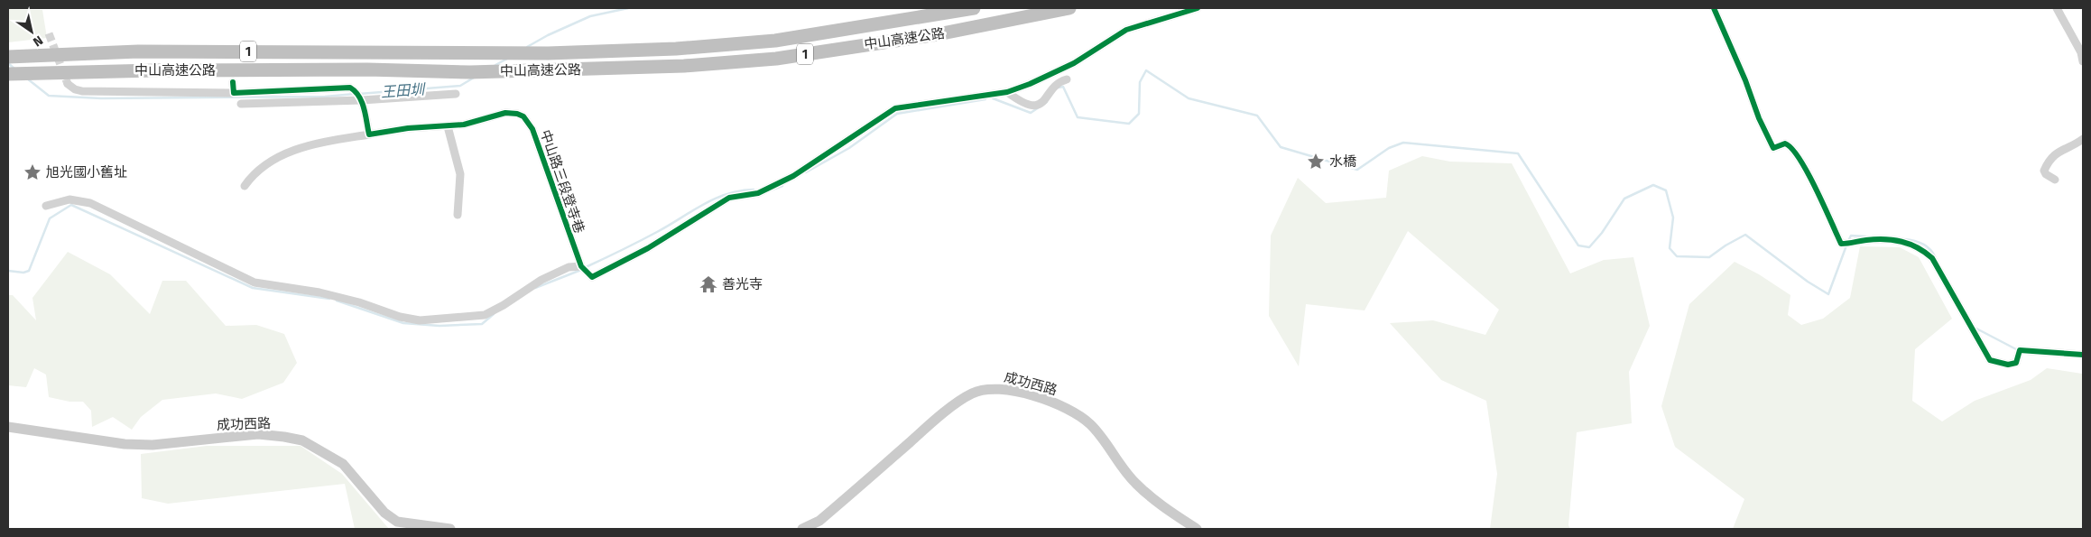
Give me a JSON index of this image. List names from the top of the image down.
{
  "streets": {
    "highway": ["中山高速公路", "1"],
    "street": ["中山路三段登寺巷", "成功西路"]
  },
  "water": ["王田圳"],
  "places": {
    "place": ["水橋", "旭光國小舊址"],
    "temple": ["善光寺"]
  },
  "north": "bottom right"
}
